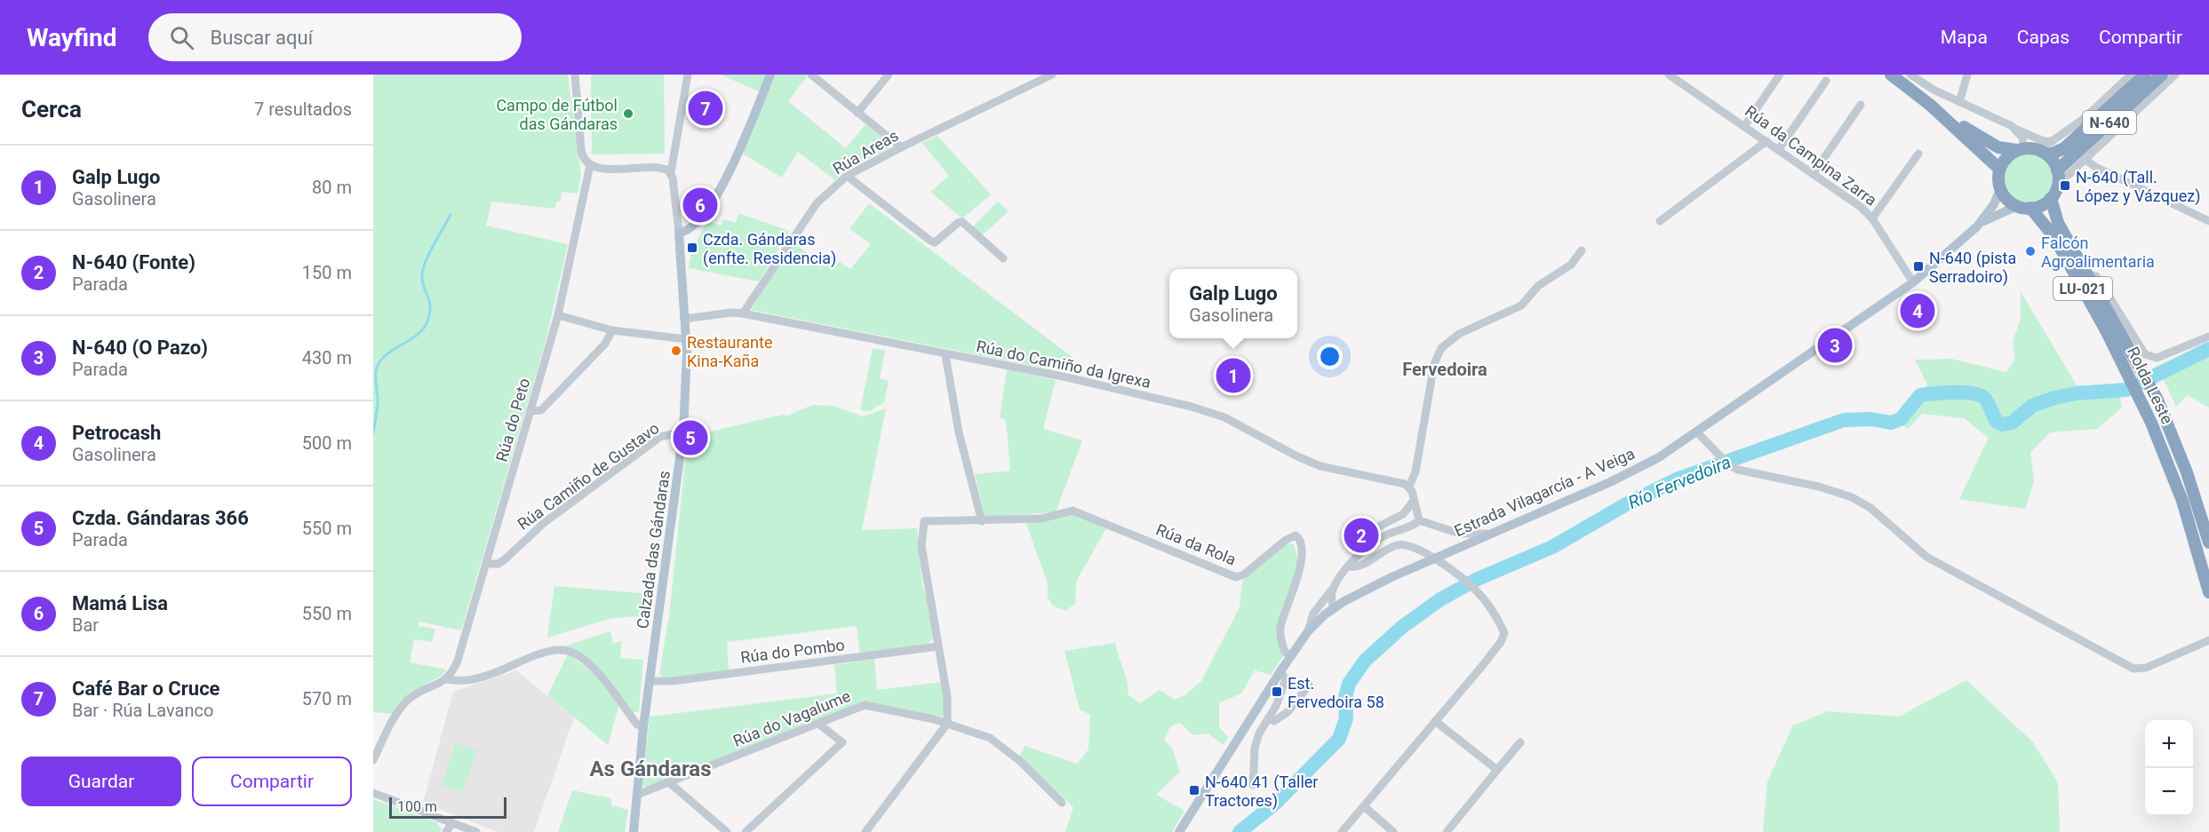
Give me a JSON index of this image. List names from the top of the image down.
{
  "streets": {
    "highway": ["N-640", "LU-021", "Rolda Leste"],
    "main road": ["Estrada Vilagarcía - A Veiga", "Calzada das Gándaras"],
    "street": [
      "Rúa Areas",
      "Rúa da Campina Zarra",
      "Rúa do Camiño da Igrexa",
      "Rúa do Peto",
      "Rúa Camiño de Gustavo",
      "Rúa da Rola",
      "Rúa do Pombo",
      "Rúa do Vagalume"
    ]
  },
  "crossings": [
    ["N-640", "Rolda Leste"],
    ["N-640", "Estrada Vilagarcía - A Veiga"],
    ["Rúa Areas", "Rúa do Camiño da Igrexa"],
    ["Rúa da Campina Zarra", "Estrada Vilagarcía - A Veiga"],
    ["Rúa do Camiño da Igrexa", "Calzada das Gándaras"],
    ["Rolda Leste", "Estrada Vilagarcía - A Veiga"],
    ["Rúa do Peto", "Rúa Camiño de Gustavo"],
    ["Rúa Camiño de Gustavo", "Calzada das Gándaras"],
    ["Estrada Vilagarcía - A Veiga", "Rúa da Rola"],
    ["Rúa da Rola", "Rúa do Pombo"],
    ["Rúa da Rola", "Rúa do Vagalume"],
    ["Calzada das Gándaras", "Rúa do Pombo"],
    ["Calzada das Gándaras", "Rúa do Vagalume"]
  ],
  "districts": ["Fervedoira", "As Gándaras"],
  "water": ["Río Fervedoira"],
  "places": {
    "other": ["Campo de Fútbol das Gándaras", "Falcón Agroalimentaria", "Restaurante Kina-Kaña"],
    "transit": [
      "N-640 (Tall. López y Vázquez)",
      "Czda. Gándaras (enfte. Residencia)",
      "N-640 (pista Serradoiro)",
      "Est. Fervedoira 58",
      "N-640 41 (Taller Tractores)"
    ]
  },
  "scale_bar": "100 m",
  "page": {
    "header": "Wayfind",
    "search": "Buscar aquí",
    "nav": ["Mapa", "Capas", "Compartir"],
    "heading": ["Cerca", "7 resultados"],
    "pins": [
      "7",
      "6",
      "4",
      "3",
      "1",
      "5",
      "2"
    ],
    "list": [
      {
        "mark": "1",
        "name": "Galp Lugo",
        "note": "Gasolinera",
        "value": "80 m"
      },
      {
        "mark": "2",
        "name": "N-640 (Fonte)",
        "note": "Parada",
        "value": "150 m"
      },
      {
        "mark": "3",
        "name": "N-640 (O Pazo)",
        "note": "Parada",
        "value": "430 m"
      },
      {
        "mark": "4",
        "name": "Petrocash",
        "note": "Gasolinera",
        "value": "500 m"
      },
      {
        "mark": "5",
        "name": "Czda. Gándaras 366",
        "note": "Parada",
        "value": "550 m"
      },
      {
        "mark": "6",
        "name": "Mamá Lisa",
        "note": "Bar",
        "value": "550 m"
      },
      {
        "mark": "7",
        "name": "Café Bar o Cruce",
        "note": "Bar · Rúa Lavanco",
        "value": "570 m"
      }
    ],
    "popup": ["Galp Lugo", "Gasolinera"],
    "map_buttons": ["+", "−"],
    "buttons": ["Guardar", "Compartir"],
    "scale": "100 m"
  }
}
